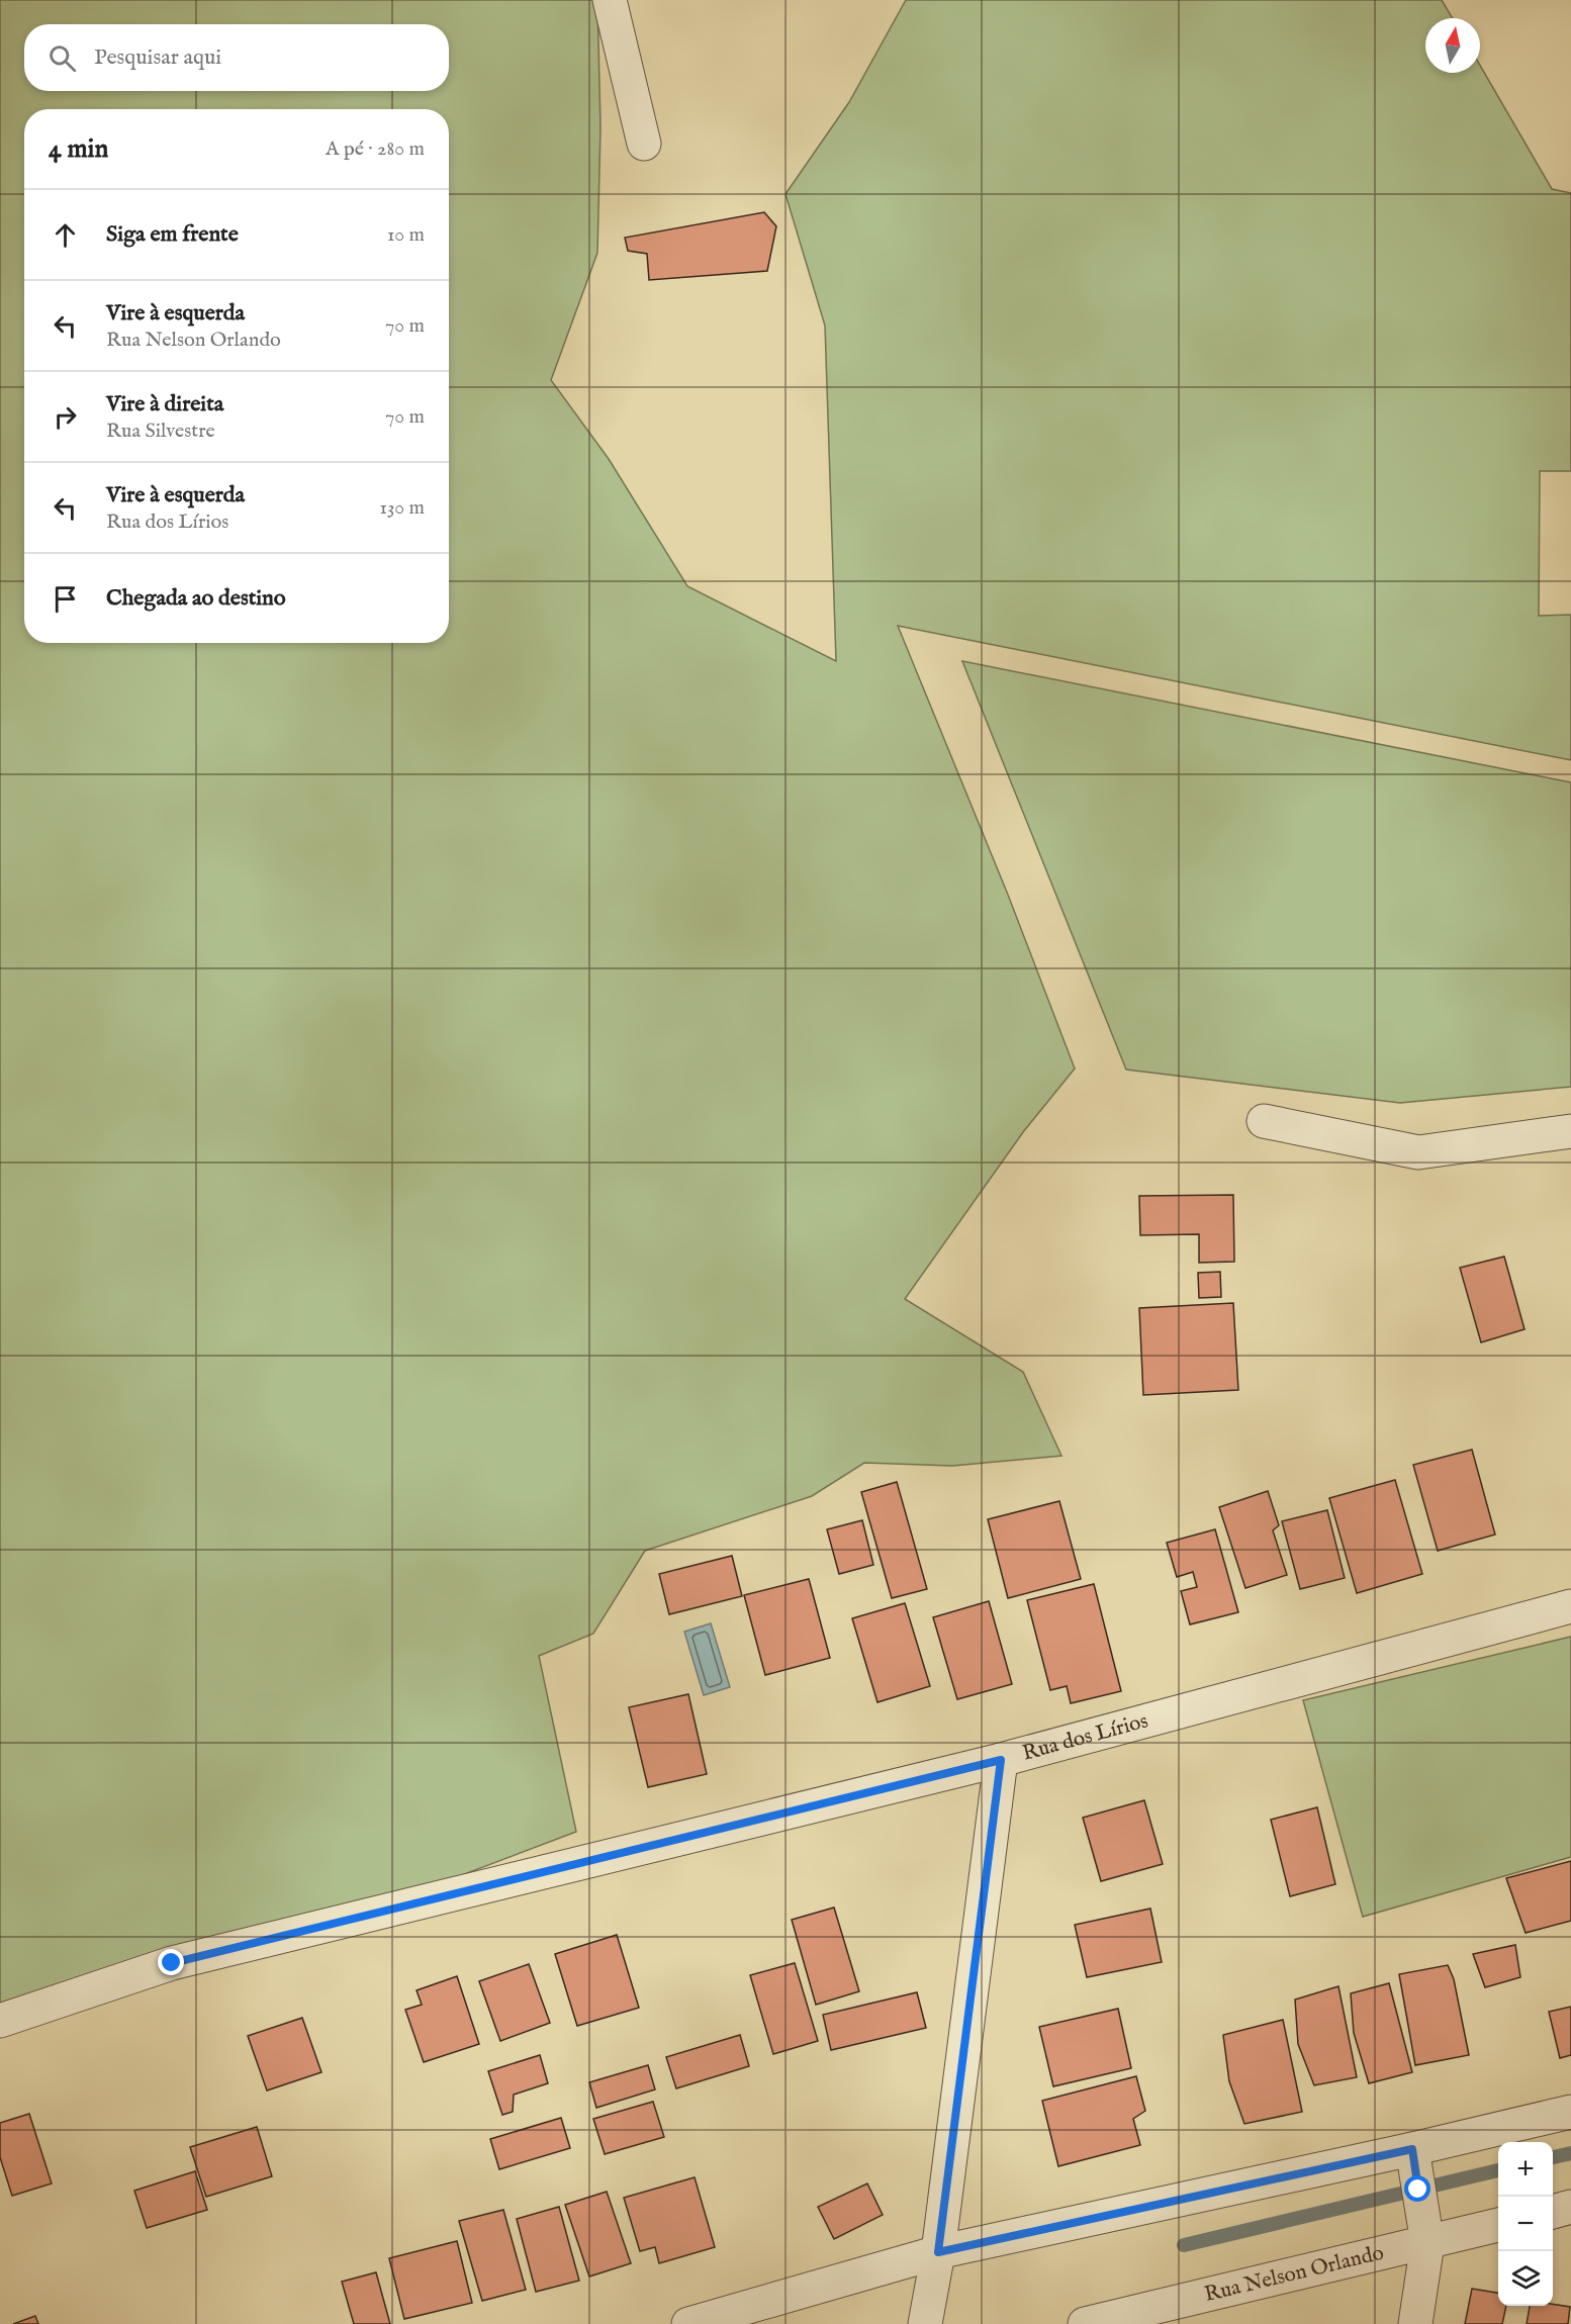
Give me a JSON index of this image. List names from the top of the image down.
{
  "streets": {
    "street": ["Rua dos Lírios", "Rua Nelson Orlando"]
  },
  "north": "top",
  "page": {
    "search": "Pesquisar aqui",
    "heading": ["4 min", "A pé · 280 m"],
    "list": [
      ["Siga em frente", "10 m"],
      ["Vire à esquerda", "Rua Nelson Orlando", "70 m"],
      ["Vire à direita", "Rua Silvestre", "70 m"],
      ["Vire à esquerda", "Rua dos Lírios", "130 m"],
      "Chegada ao destino"
    ],
    "map_buttons": ["+", "−"]
  }
}
